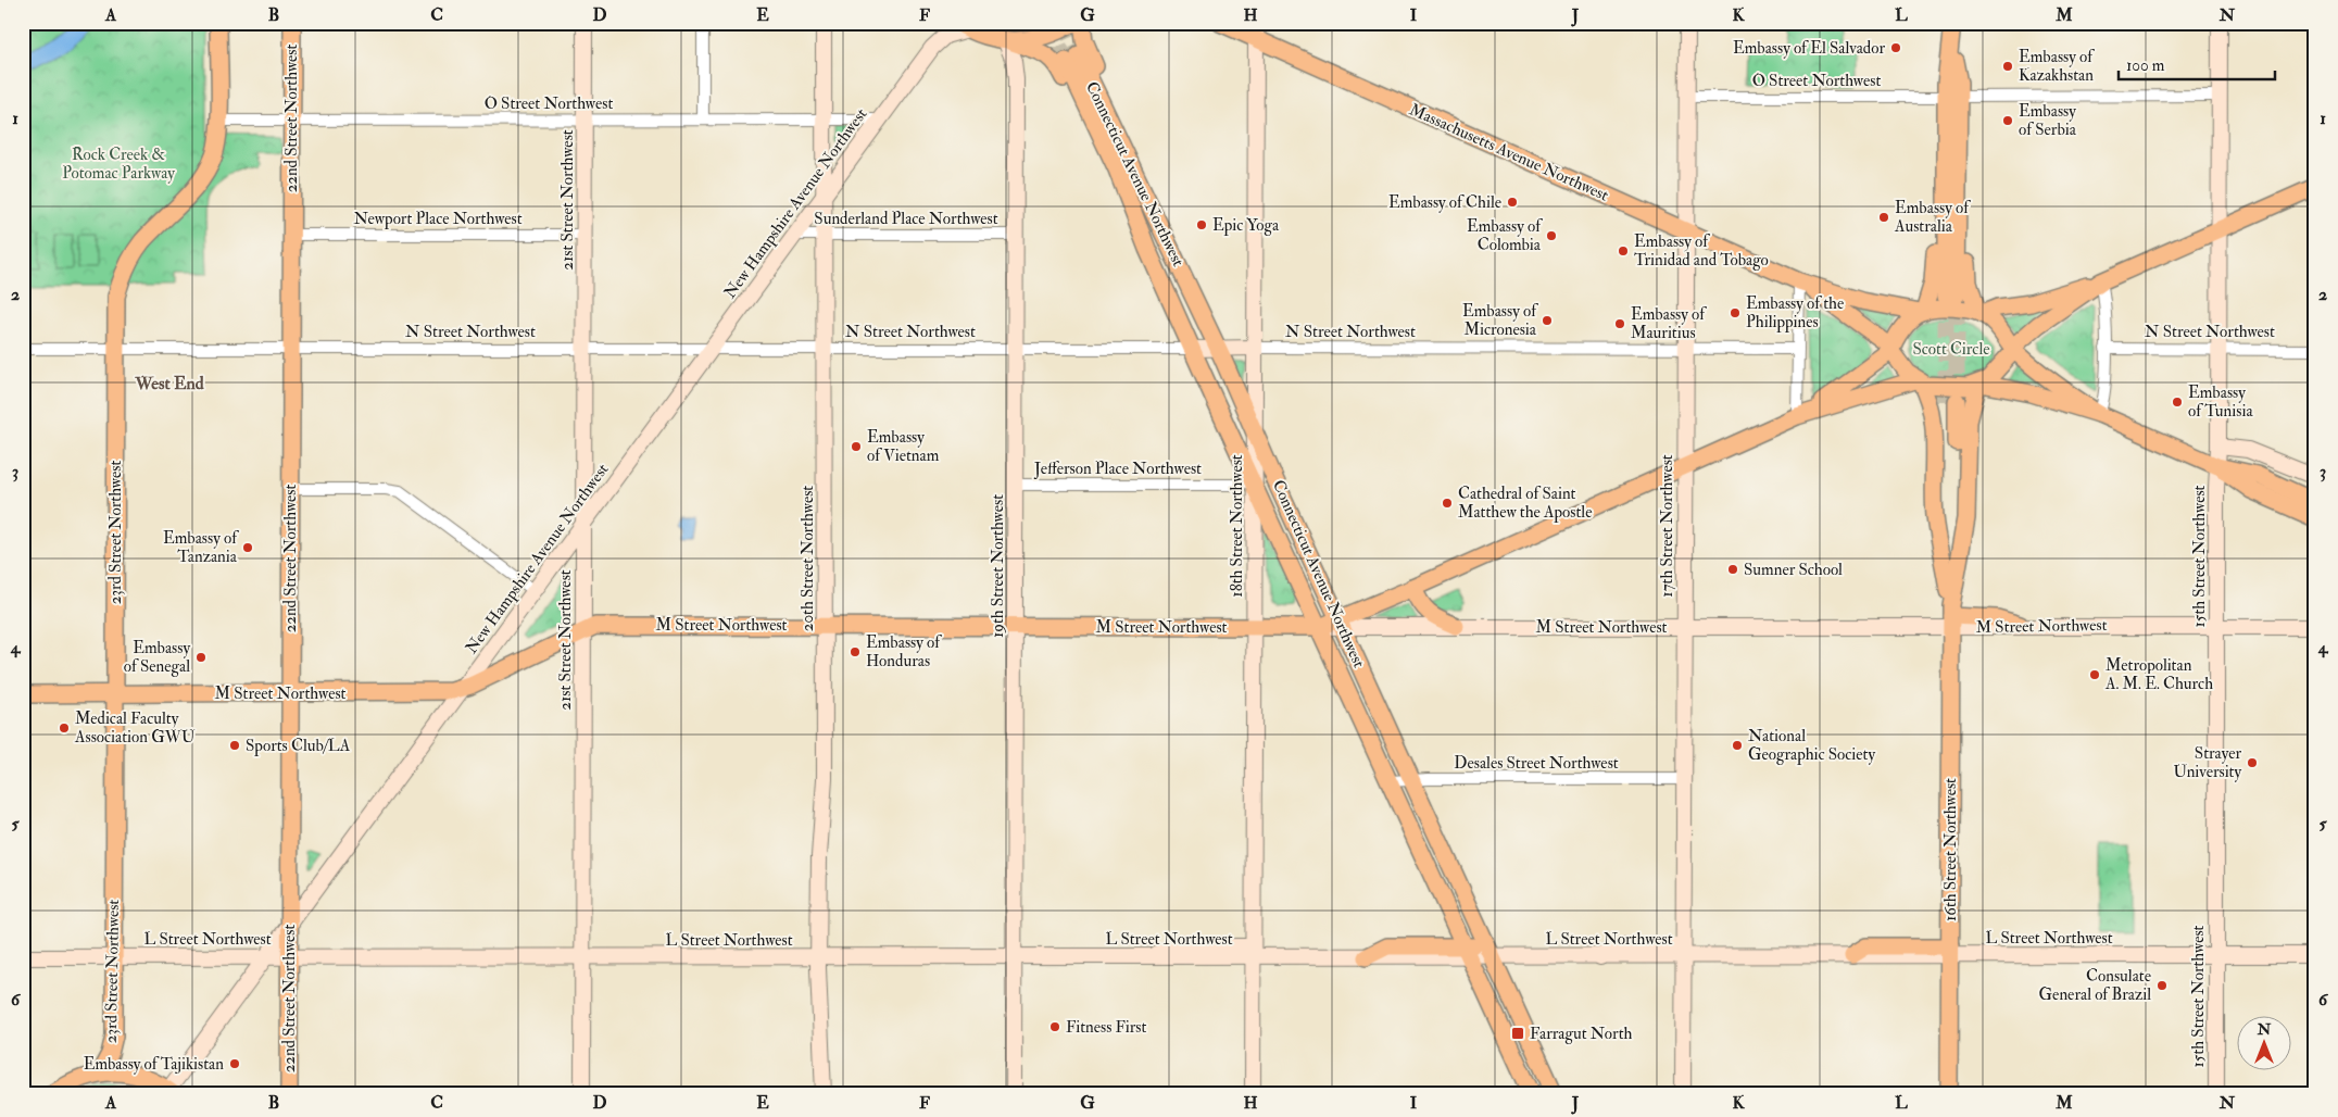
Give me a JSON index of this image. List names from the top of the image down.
{
  "streets": {
    "main road": [
      "22nd Street Northwest",
      "Massachusetts Avenue Northwest",
      "Connecticut Avenue Northwest",
      "21st Street Northwest",
      "New Hampshire Avenue Northwest",
      "N Street Northwest",
      "18th Street Northwest",
      "17th Street Northwest",
      "23rd Street Northwest",
      "15th Street Northwest",
      "20th Street Northwest",
      "19th Street Northwest",
      "M Street Northwest",
      "16th Street Northwest",
      "L Street Northwest"
    ],
    "street": [
      "O Street Northwest",
      "Newport Place Northwest",
      "Sunderland Place Northwest",
      "Jefferson Place Northwest",
      "Desales Street Northwest"
    ]
  },
  "crossings": [
    ["O Street Northwest", "22nd Street Northwest"],
    ["O Street Northwest", "21st Street Northwest"],
    ["O Street Northwest", "New Hampshire Avenue Northwest"],
    ["O Street Northwest", "17th Street Northwest"],
    ["O Street Northwest", "23rd Street Northwest"],
    ["O Street Northwest", "15th Street Northwest"],
    ["O Street Northwest", "20th Street Northwest"],
    ["22nd Street Northwest", "New Hampshire Avenue Northwest"],
    ["22nd Street Northwest", "Newport Place Northwest"],
    ["22nd Street Northwest", "N Street Northwest"],
    ["22nd Street Northwest", "M Street Northwest"],
    ["22nd Street Northwest", "L Street Northwest"],
    ["Massachusetts Avenue Northwest", "18th Street Northwest"],
    ["Massachusetts Avenue Northwest", "17th Street Northwest"],
    ["Massachusetts Avenue Northwest", "16th Street Northwest"],
    ["Connecticut Avenue Northwest", "N Street Northwest"],
    ["Connecticut Avenue Northwest", "Jefferson Place Northwest"],
    ["Connecticut Avenue Northwest", "18th Street Northwest"],
    ["Connecticut Avenue Northwest", "M Street Northwest"],
    ["Connecticut Avenue Northwest", "Desales Street Northwest"],
    ["Connecticut Avenue Northwest", "L Street Northwest"],
    ["21st Street Northwest", "New Hampshire Avenue Northwest"],
    ["21st Street Northwest", "Newport Place Northwest"],
    ["21st Street Northwest", "N Street Northwest"],
    ["21st Street Northwest", "M Street Northwest"],
    ["21st Street Northwest", "L Street Northwest"],
    ["New Hampshire Avenue Northwest", "Sunderland Place Northwest"],
    ["New Hampshire Avenue Northwest", "N Street Northwest"],
    ["New Hampshire Avenue Northwest", "20th Street Northwest"],
    ["New Hampshire Avenue Northwest", "M Street Northwest"],
    ["New Hampshire Avenue Northwest", "L Street Northwest"],
    ["Sunderland Place Northwest", "20th Street Northwest"],
    ["Sunderland Place Northwest", "19th Street Northwest"],
    ["N Street Northwest", "18th Street Northwest"],
    ["N Street Northwest", "17th Street Northwest"],
    ["N Street Northwest", "23rd Street Northwest"],
    ["N Street Northwest", "15th Street Northwest"],
    ["N Street Northwest", "20th Street Northwest"],
    ["N Street Northwest", "19th Street Northwest"],
    ["Jefferson Place Northwest", "18th Street Northwest"],
    ["Jefferson Place Northwest", "19th Street Northwest"],
    ["18th Street Northwest", "M Street Northwest"],
    ["18th Street Northwest", "L Street Northwest"],
    ["17th Street Northwest", "M Street Northwest"],
    ["17th Street Northwest", "Desales Street Northwest"],
    ["17th Street Northwest", "L Street Northwest"],
    ["23rd Street Northwest", "M Street Northwest"],
    ["23rd Street Northwest", "L Street Northwest"],
    ["15th Street Northwest", "M Street Northwest"],
    ["15th Street Northwest", "L Street Northwest"],
    ["20th Street Northwest", "M Street Northwest"],
    ["20th Street Northwest", "L Street Northwest"],
    ["19th Street Northwest", "M Street Northwest"],
    ["19th Street Northwest", "L Street Northwest"],
    ["M Street Northwest", "16th Street Northwest"],
    ["16th Street Northwest", "L Street Northwest"]
  ],
  "districts": ["West End"],
  "parks": ["Rock Creek & Potomac Parkway", "Scott Circle"],
  "places": {
    "other": [
      "Embassy of El Salvador",
      "Embassy of Kazakhstan",
      "Embassy of Serbia",
      "Embassy of Chile",
      "Embassy of Australia",
      "Epic Yoga",
      "Embassy of Colombia",
      "Embassy of Trinidad and Tobago",
      "Embassy of the Philippines",
      "Embassy of Micronesia",
      "Embassy of Mauritius",
      "Embassy of Tunisia",
      "Embassy of Vietnam",
      "Cathedral of Saint Matthew the Apostle",
      "Embassy of Tanzania",
      "Sumner School",
      "Embassy of Honduras",
      "Embassy of Senegal",
      "Metropolitan A. M. E. Church",
      "Medical Faculty Association GWU",
      "Sports Club/LA",
      "National Geographic Society",
      "Strayer University",
      "Consulate General of Brazil",
      "Fitness First",
      "Embassy of Tajikistan"
    ],
    "transit": ["Farragut North"]
  },
  "scale_bar": "100 m",
  "north": "top",
  "grid": {
    "columns": [
      "A",
      "B",
      "C",
      "D",
      "E",
      "F",
      "G",
      "H",
      "I",
      "J",
      "K",
      "L",
      "M",
      "N"
    ],
    "rows": [
      "1",
      "2",
      "3",
      "4",
      "5",
      "6"
    ]
  }
}
